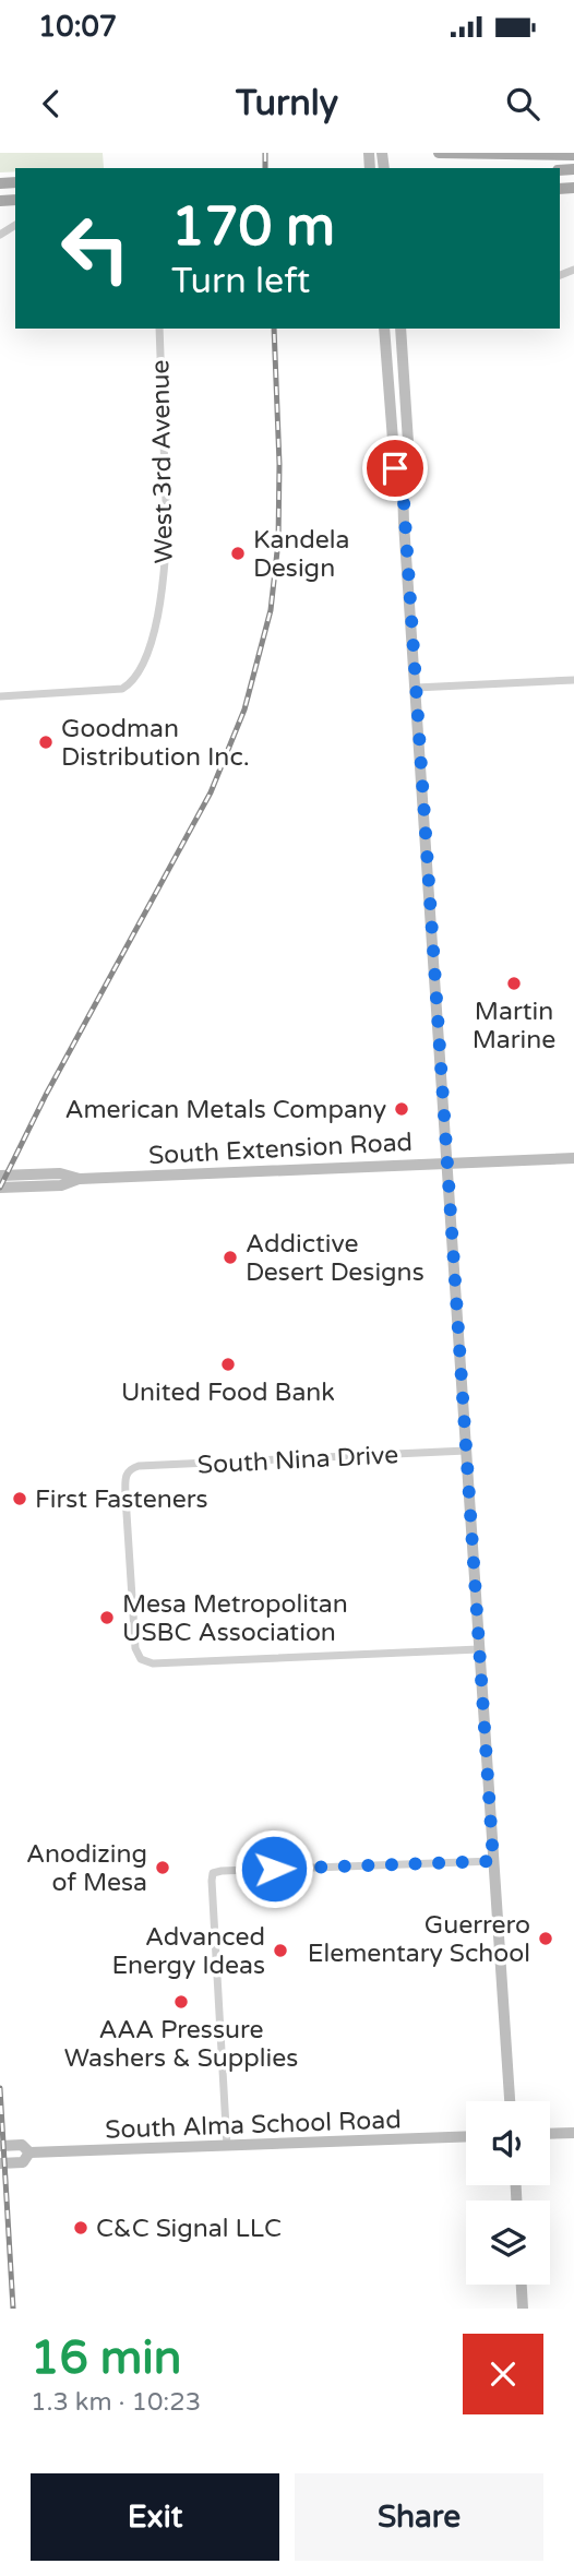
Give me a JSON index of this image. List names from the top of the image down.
{
  "streets": {
    "main road": ["South Extension Road", "South Alma School Road"],
    "street": ["West 3rd Avenue", "South Nina Drive"]
  },
  "places": [
    "Kandela Design",
    "Goodman Distribution Inc.",
    "Martin Marine",
    "American Metals Company",
    "Addictive Desert Designs",
    "United Food Bank",
    "First Fasteners",
    "Mesa Metropolitan USBC Association",
    "Anodizing of Mesa",
    "Guerrero Elementary School",
    "Advanced Energy Ideas",
    "AAA Pressure Washers & Supplies",
    "C&C Signal LLC"
  ],
  "page": {
    "status": "10:07",
    "header": "Turnly",
    "turn": ["170 m", "Turn left"],
    "heading": ["16 min", "1.3 km · 10:23"],
    "buttons": ["Exit", "Share"]
  }
}
